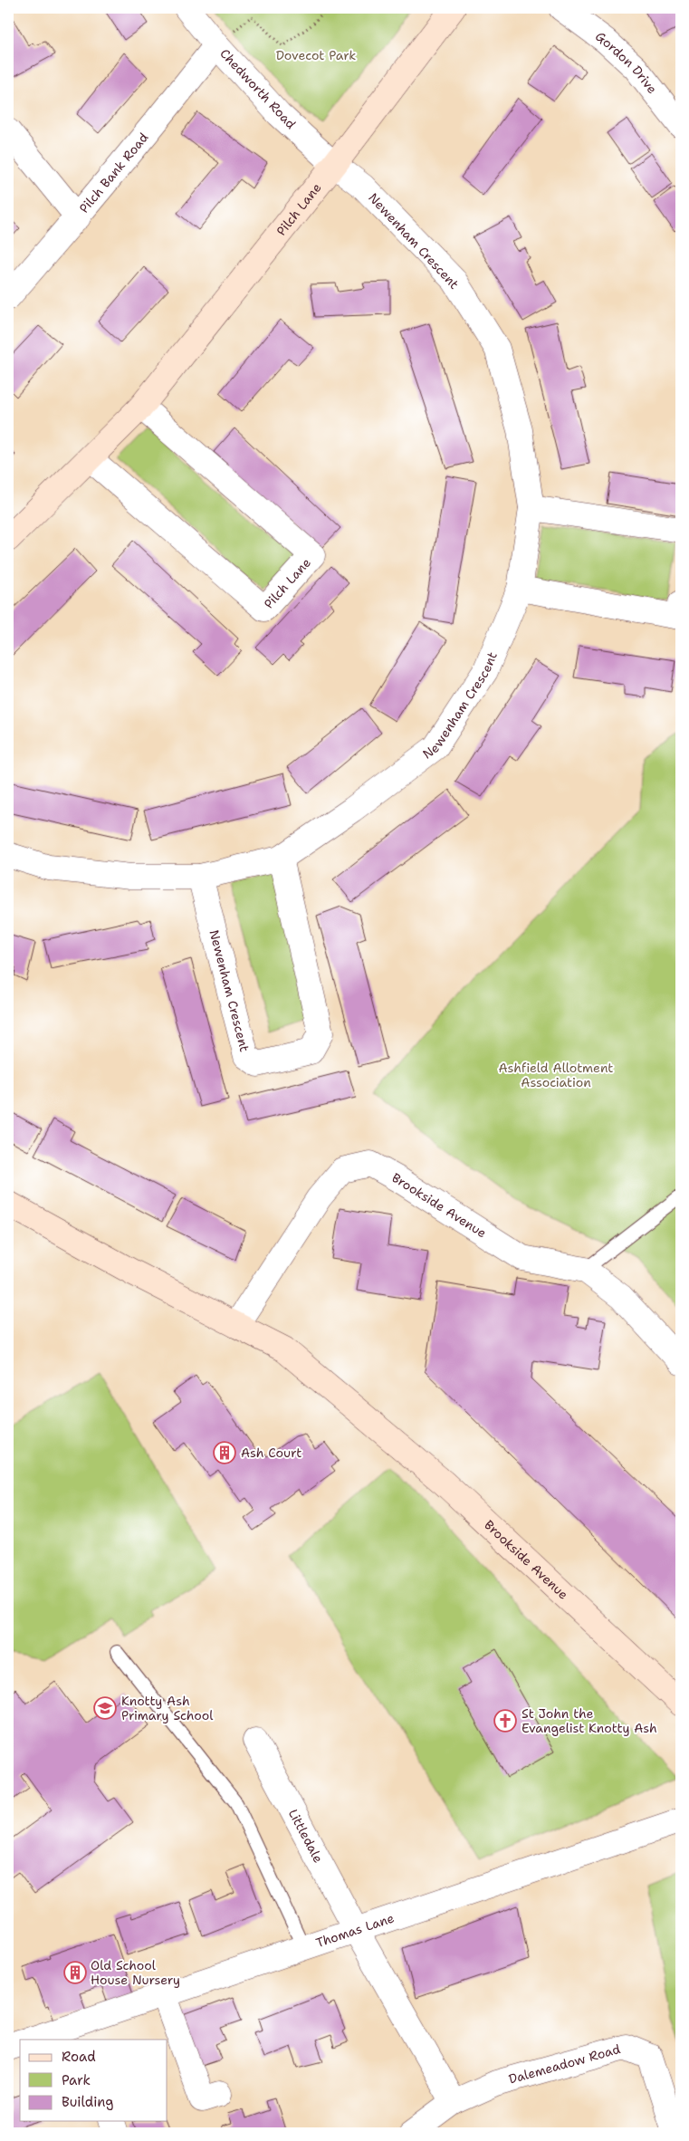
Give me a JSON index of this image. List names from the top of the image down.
{
  "streets": {
    "street": [
      "Gordon Drive",
      "Chedworth Road",
      "Pilch Bank Road",
      "Pilch Lane",
      "Newenham Crescent",
      "Brookside Avenue",
      "Littledale",
      "Thomas Lane",
      "Dalemeadow Road"
    ]
  },
  "crossings": [
    ["Chedworth Road", "Pilch Bank Road"],
    ["Chedworth Road", "Pilch Lane"],
    ["Chedworth Road", "Newenham Crescent"],
    ["Pilch Lane", "Newenham Crescent"],
    ["Littledale", "Thomas Lane"]
  ],
  "parks": ["Dovecot Park", "Ashfield Allotment Association"],
  "places": {
    "building": ["Ash Court", "Old School House Nursery"],
    "school or university": ["Knotty Ash Primary School"],
    "church": ["St John the Evangelist Knotty Ash"]
  },
  "legend": ["Road", "Park", "Building"]
}
